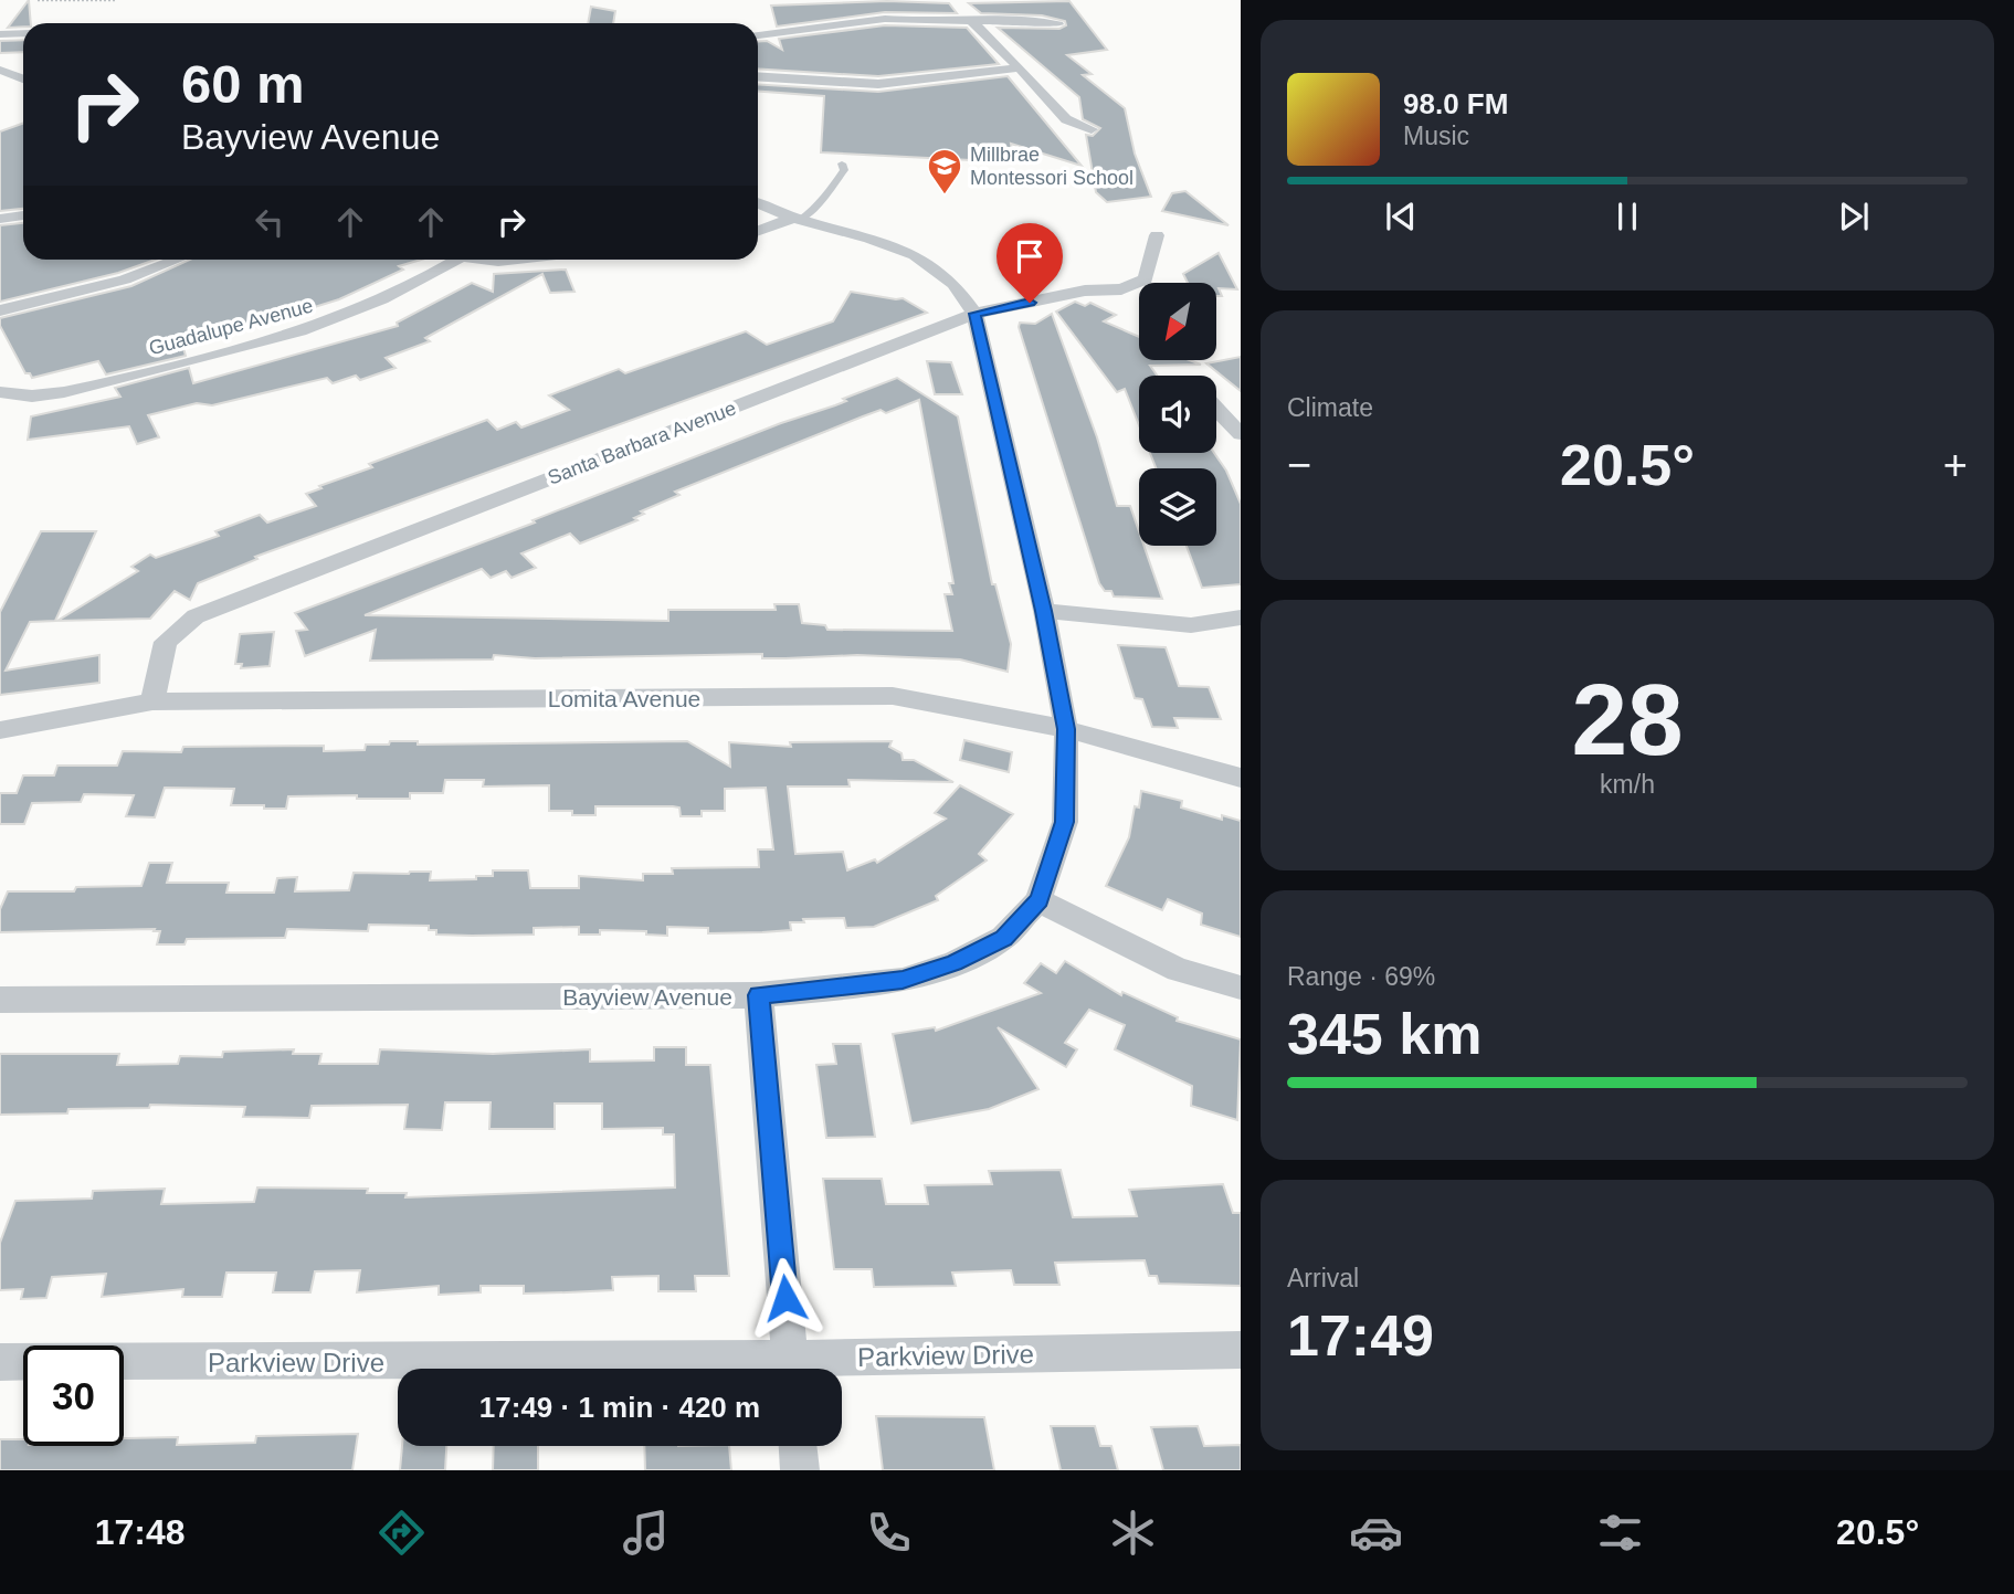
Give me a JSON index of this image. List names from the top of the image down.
{
  "streets": {
    "street": [
      "Guadalupe Avenue",
      "Santa Barbara Avenue",
      "Lomita Avenue",
      "Bayview Avenue",
      "Parkview Drive"
    ]
  },
  "crossings": [
    ["Santa Barbara Avenue", "Lomita Avenue"],
    ["Santa Barbara Avenue", "Bayview Avenue"],
    ["Lomita Avenue", "Bayview Avenue"]
  ],
  "places": {
    "school or university": ["Millbrae Montessori School"]
  },
  "north": "bottom left",
  "page": {
    "turn": ["60 m", "Bayview Avenue"],
    "song": ["98.0 FM", "Music"],
    "tile": [
      "Climate",
      ["28", "km/h"],
      ["Range · 69%", "345 km"],
      ["Arrival", "17:49"]
    ],
    "heat": ["−", "20.5°", "+"],
    "limit": "30",
    "trip": "17:49 · 1 min · 420 m",
    "tabs": ["17:48", "20.5°"]
  }
}
